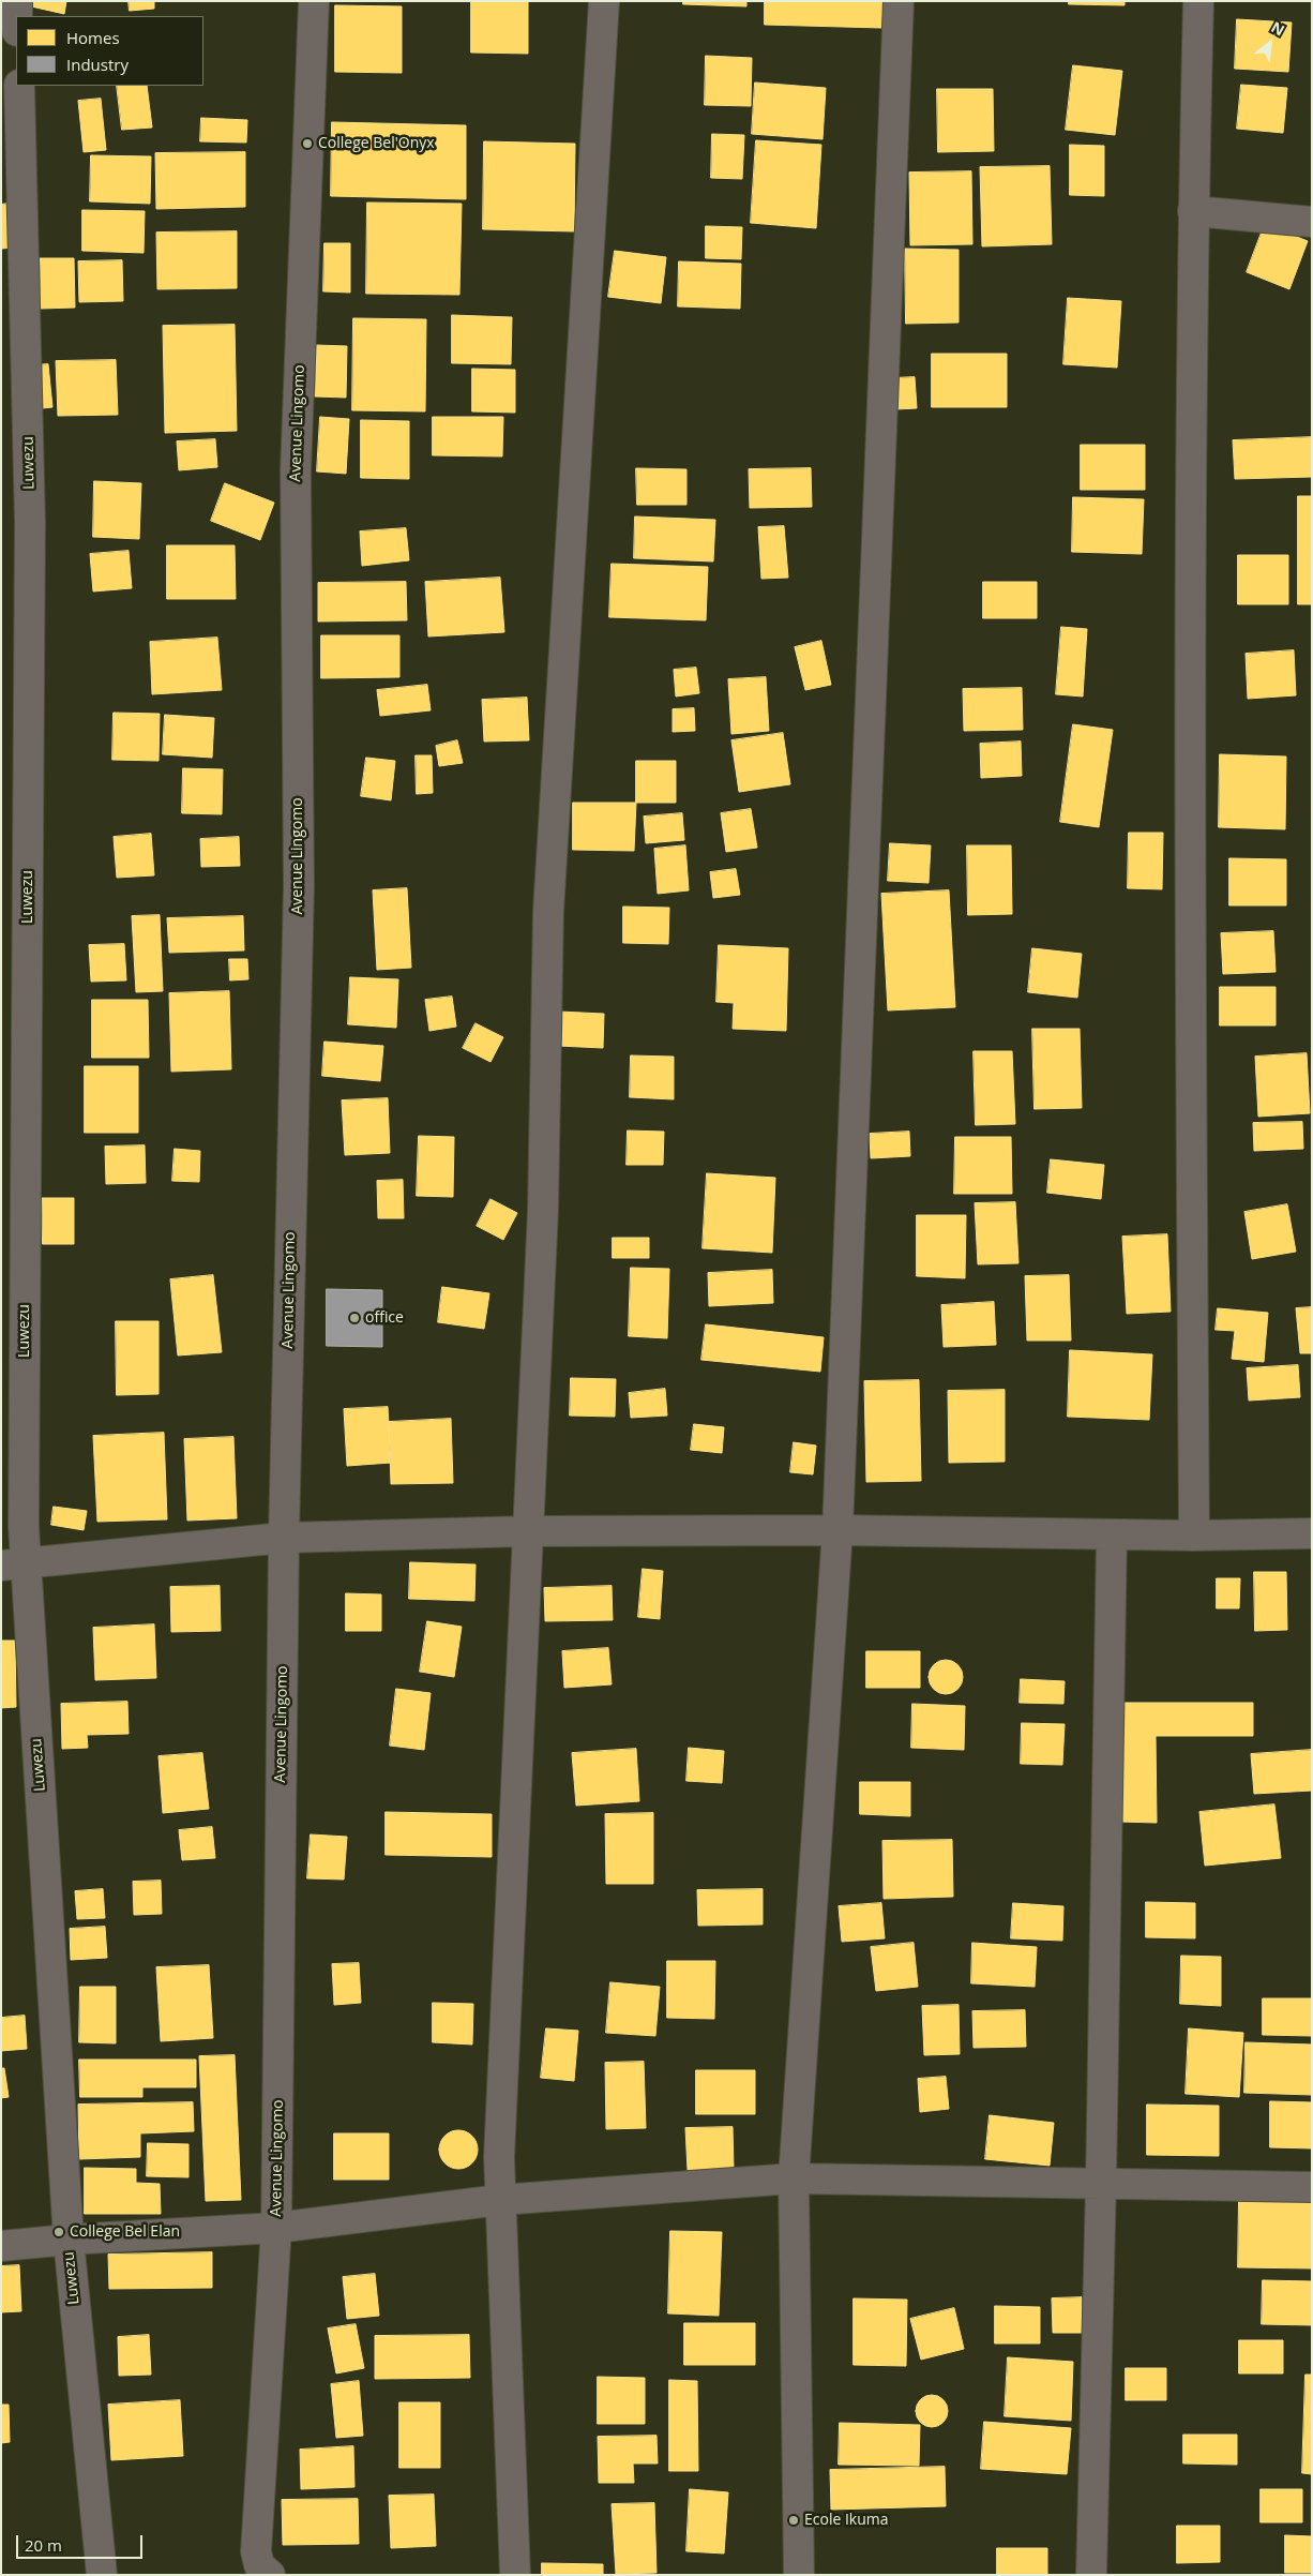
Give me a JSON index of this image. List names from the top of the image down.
{
  "streets": {
    "street": ["Avenue Lingomo", "Luwezu"]
  },
  "places": [
    "College Bel'Onyx",
    "office",
    "College Bel Elan",
    "Ecole Ikuma"
  ],
  "legend": ["Homes", "Industry"],
  "scale_bar": "20 m",
  "north": "top right"
}
